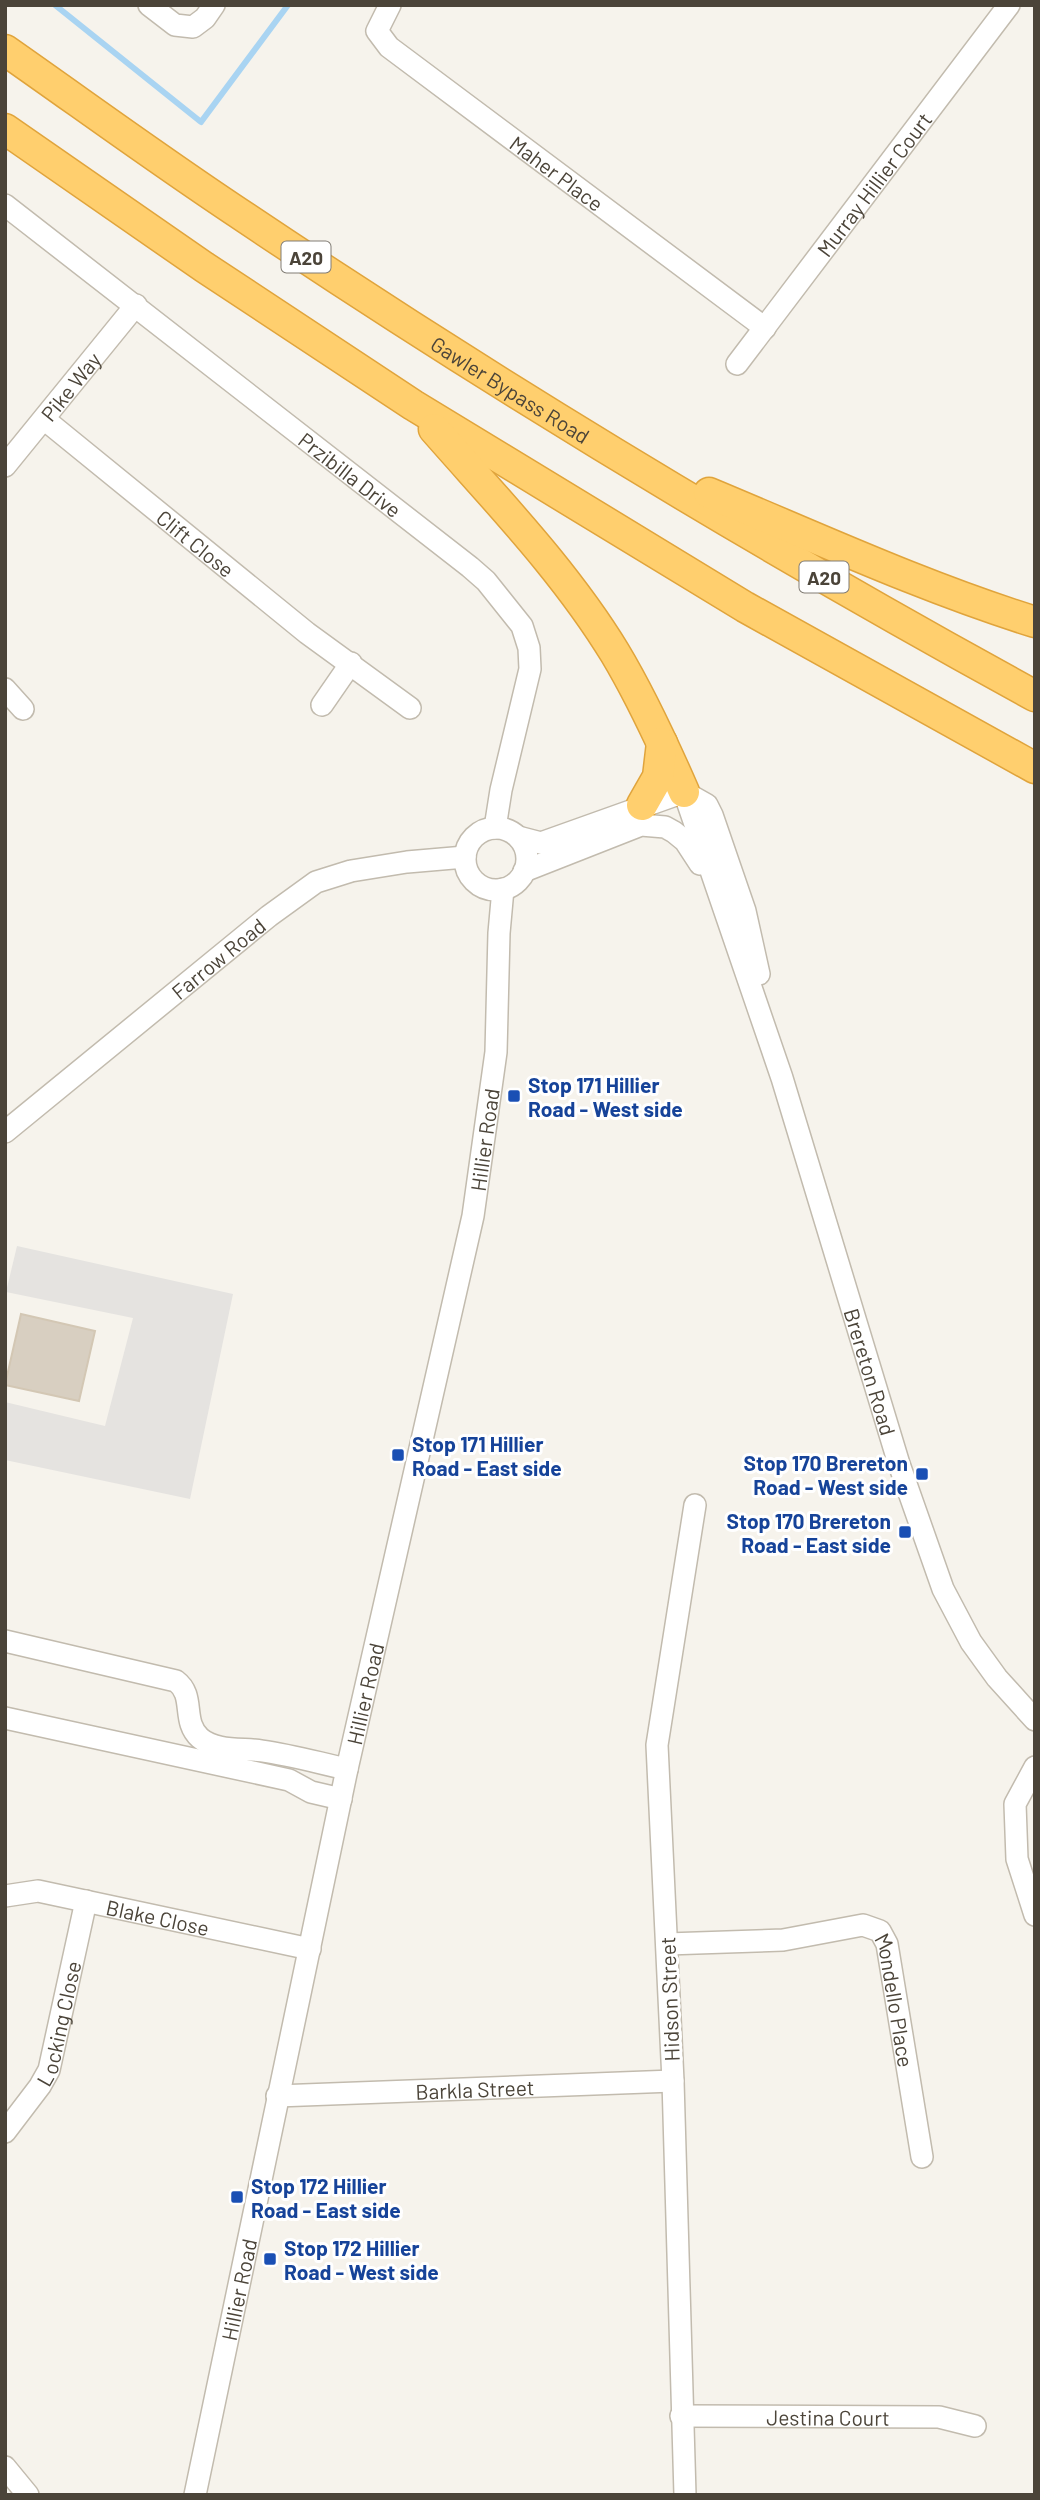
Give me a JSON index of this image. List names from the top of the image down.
{
  "streets": {
    "highway": ["A20", "Gawler Bypass Road"],
    "street": [
      "Maher Place",
      "Murray Hillier Court",
      "Pike Way",
      "Przibilla Drive",
      "Clift Close",
      "Farrow Road",
      "Hillier Road",
      "Brereton Road",
      "Blake Close",
      "Hidson Street",
      "Mondello Place",
      "Locking Close",
      "Barkla Street",
      "Jestina Court"
    ]
  },
  "crossings": [
    ["Maher Place", "Murray Hillier Court"],
    ["Pike Way", "Przibilla Drive"],
    ["Pike Way", "Clift Close"],
    ["Przibilla Drive", "Farrow Road"],
    ["Przibilla Drive", "Hillier Road"],
    ["Przibilla Drive", "Brereton Road"],
    ["Farrow Road", "Hillier Road"],
    ["Farrow Road", "Brereton Road"],
    ["Hillier Road", "Brereton Road"],
    ["Hillier Road", "Blake Close"],
    ["Hillier Road", "Barkla Street"],
    ["Blake Close", "Locking Close"],
    ["Hidson Street", "Mondello Place"],
    ["Hidson Street", "Barkla Street"],
    ["Hidson Street", "Jestina Court"]
  ],
  "places": {
    "transit": [
      "Stop 171 Hillier Road - West side",
      "Stop 171 Hillier Road - East side",
      "Stop 170 Brereton Road - West side",
      "Stop 170 Brereton Road - East side",
      "Stop 172 Hillier Road - East side",
      "Stop 172 Hillier Road - West side"
    ]
  }
}
